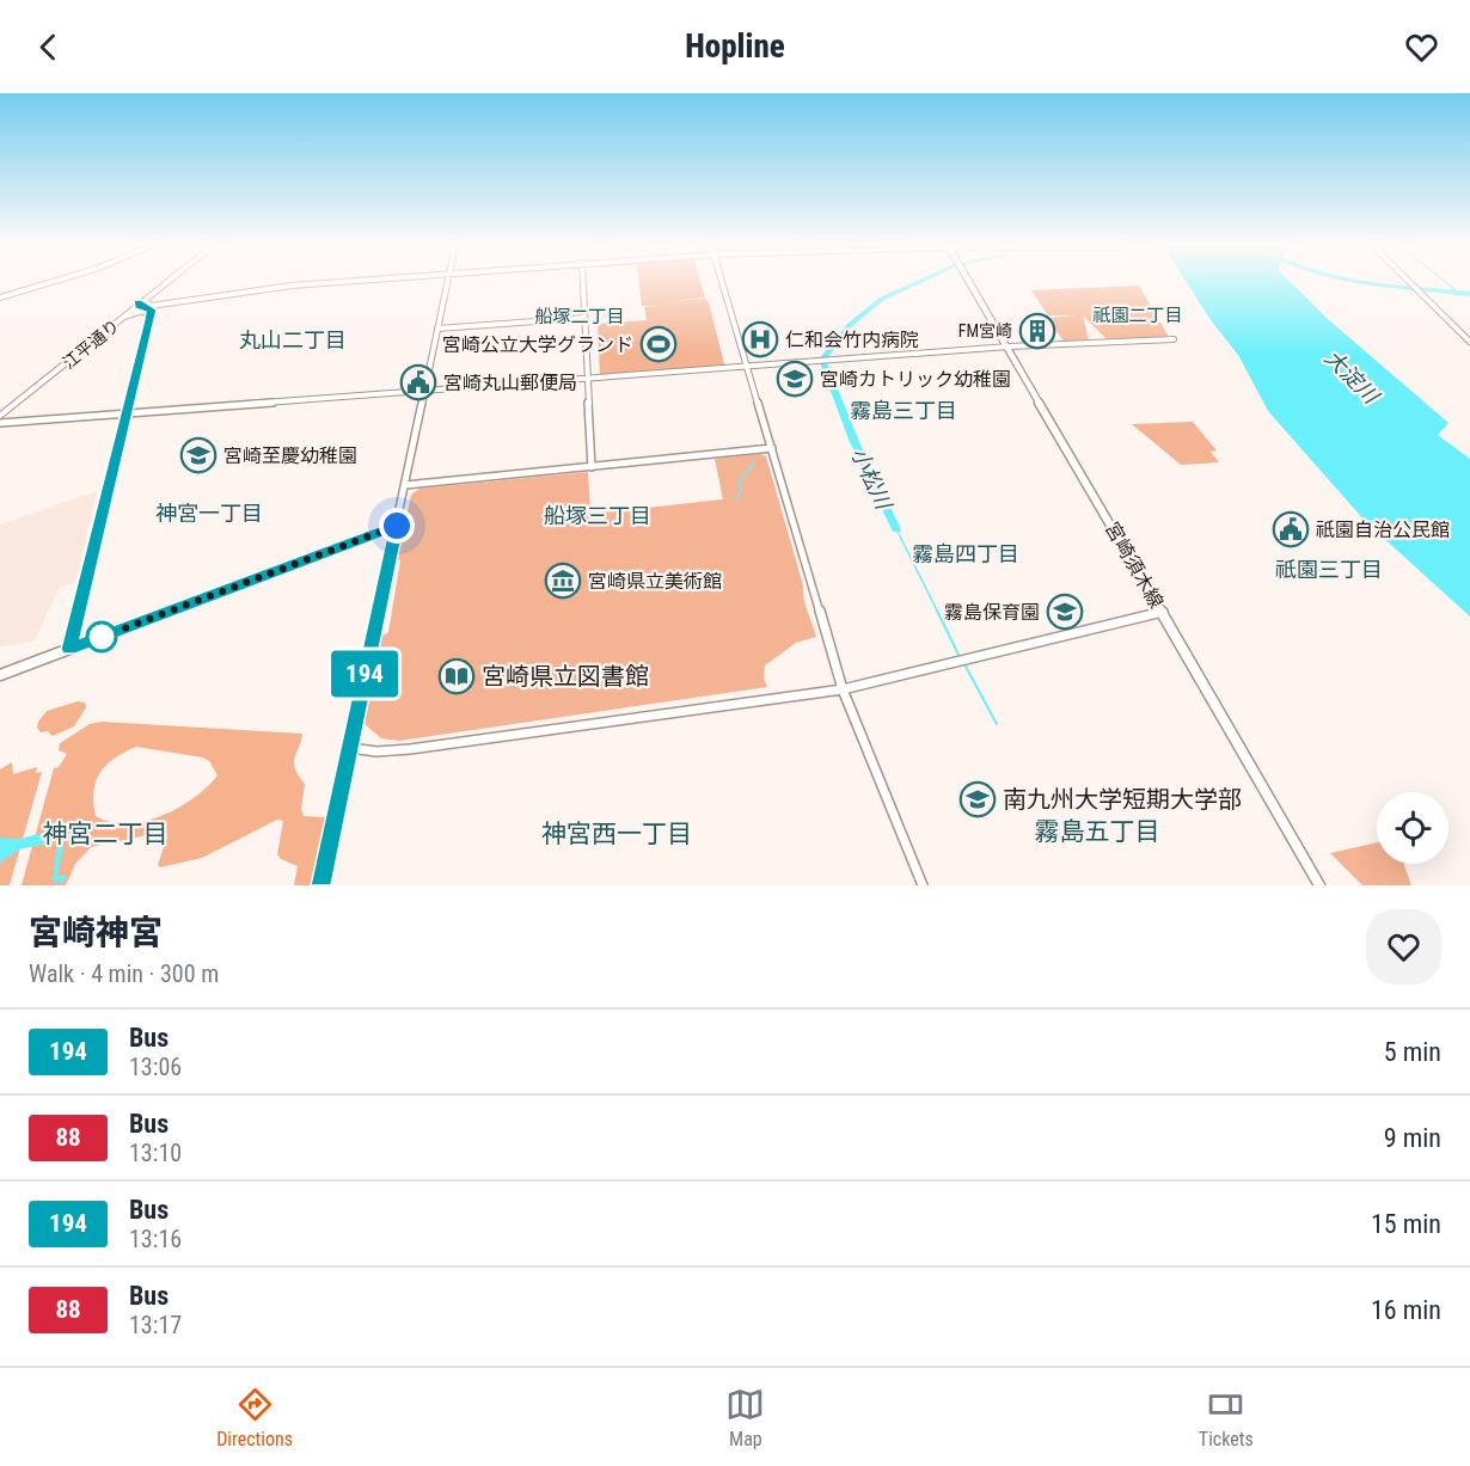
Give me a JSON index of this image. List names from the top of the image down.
{
  "streets": {
    "highway": ["江平通り"],
    "main road": ["宮崎須木線"]
  },
  "districts": [
    "祇園二丁目",
    "船塚二丁目",
    "丸山二丁目",
    "霧島三丁目",
    "神宮一丁目",
    "船塚三丁目",
    "霧島四丁目",
    "祇園三丁目",
    "霧島五丁目",
    "神宮二丁目",
    "神宮西一丁目"
  ],
  "water": ["大淀川", "小松川"],
  "places": {
    "building": ["FM宮崎"],
    "hospital": ["仁和会竹内病院"],
    "sports": ["宮崎公立大学グランド"],
    "school or university": [
      "宮崎カトリック幼稚園",
      "宮崎至慶幼稚園",
      "霧島保育園",
      "南九州大学短期大学部"
    ],
    "public building": ["宮崎丸山郵便局", "祇園自治公民館"],
    "museum": ["宮崎県立美術館"],
    "library": ["宮崎県立図書館"]
  },
  "lines": ["bus line 194"],
  "page": {
    "header": "Hopline",
    "on_map": "194",
    "heading": ["宮崎神宮", "Walk · 4 min · 300 m"],
    "list": [
      {
        "mark": "194",
        "name": "Bus",
        "note": "13:06",
        "value": "5 min"
      },
      {
        "mark": "88",
        "name": "Bus",
        "note": "13:10",
        "value": "9 min"
      },
      {
        "mark": "194",
        "name": "Bus",
        "note": "13:16",
        "value": "15 min"
      },
      {
        "mark": "88",
        "name": "Bus",
        "note": "13:17",
        "value": "16 min"
      }
    ],
    "tabs": ["Directions", "Map", "Tickets"]
  }
}
